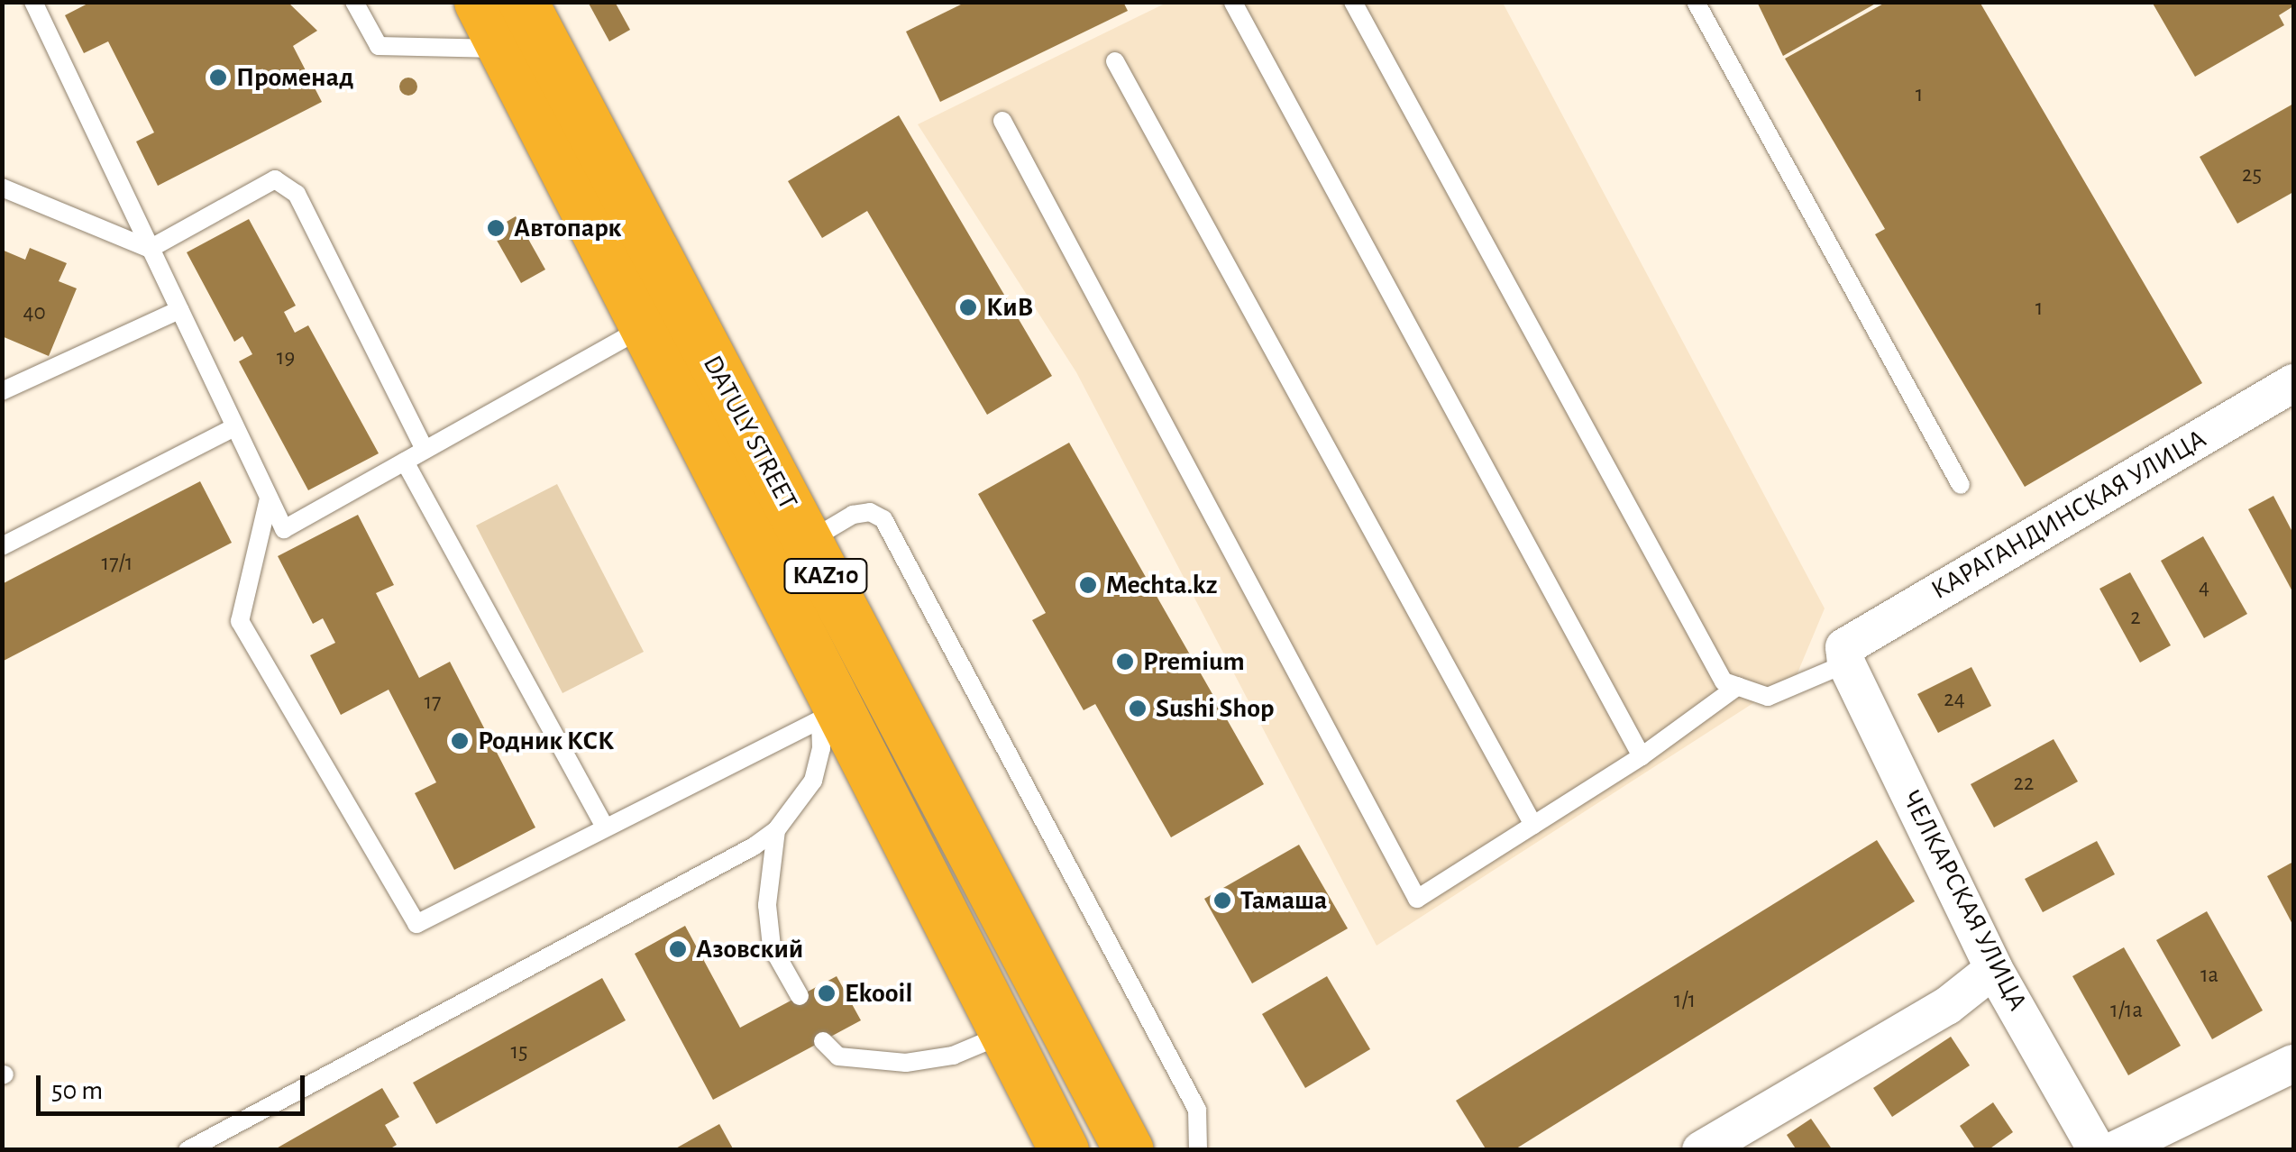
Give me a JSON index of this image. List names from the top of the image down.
{
  "streets": {
    "highway": ["DATULY STREET", "KAZ10"],
    "street": ["КАРАГАНДИНСКАЯ УЛИЦА", "ЧЕЛКАРСКАЯ УЛИЦА"]
  },
  "crossings": [
    ["КАРАГАНДИНСКАЯ УЛИЦА", "ЧЕЛКАРСКАЯ УЛИЦА"]
  ],
  "places": [
    "Променад",
    "Автопарк",
    "КиВ",
    "Mechta.kz",
    "Premium",
    "Sushi Shop",
    "Родник КСК",
    "Тамаша",
    "Азовский",
    "Ekooil"
  ],
  "house_numbers": [
    "1",
    "25",
    "1",
    "40",
    "19",
    "17/1",
    "4",
    "2",
    "24",
    "17",
    "22",
    "1а",
    "1/1",
    "1/1а",
    "15"
  ],
  "scale_bar": "50 m"
}
